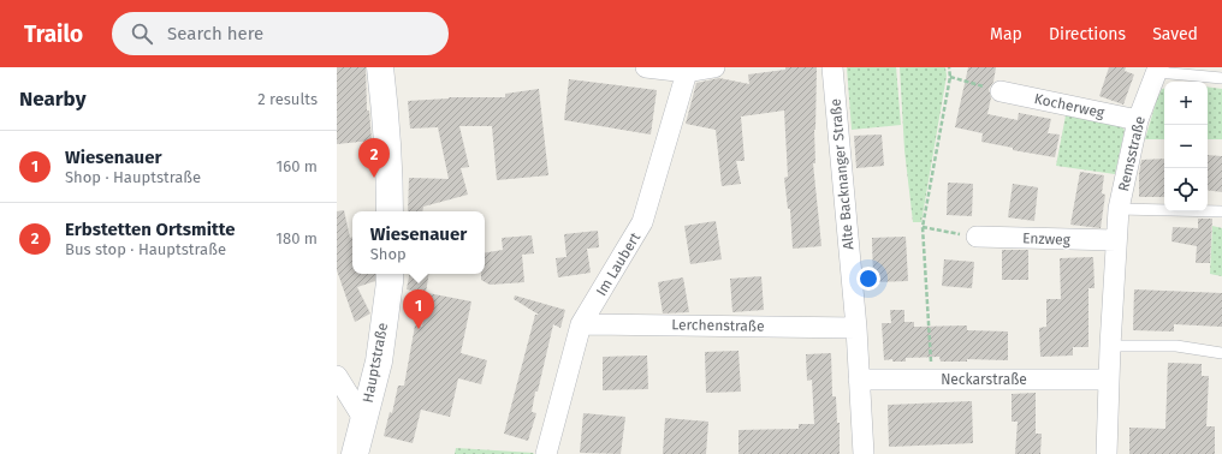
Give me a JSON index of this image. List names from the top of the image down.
{
  "streets": {
    "street": [
      "Kocherweg",
      "Remsstraße",
      "Alte Backnanger Straße",
      "Enzweg",
      "Im Laubert",
      "Lerchenstraße",
      "Hauptstraße",
      "Neckarstraße"
    ]
  },
  "crossings": [
    ["Kocherweg", "Remsstraße"],
    ["Remsstraße", "Enzweg"],
    ["Remsstraße", "Neckarstraße"],
    ["Alte Backnanger Straße", "Lerchenstraße"],
    ["Alte Backnanger Straße", "Neckarstraße"],
    ["Im Laubert", "Lerchenstraße"]
  ],
  "page": {
    "header": "Trailo",
    "search": "Search here",
    "nav": ["Map", "Directions", "Saved"],
    "heading": ["Nearby", "2 results"],
    "map_buttons": ["+", "−"],
    "list": [
      {
        "mark": "1",
        "name": "Wiesenauer",
        "note": "Shop · Hauptstraße",
        "value": "160 m"
      },
      {
        "mark": "2",
        "name": "Erbstetten Ortsmitte",
        "note": "Bus stop · Hauptstraße",
        "value": "180 m"
      }
    ],
    "pins": ["2", "1"],
    "popup": ["Wiesenauer", "Shop"]
  }
}
